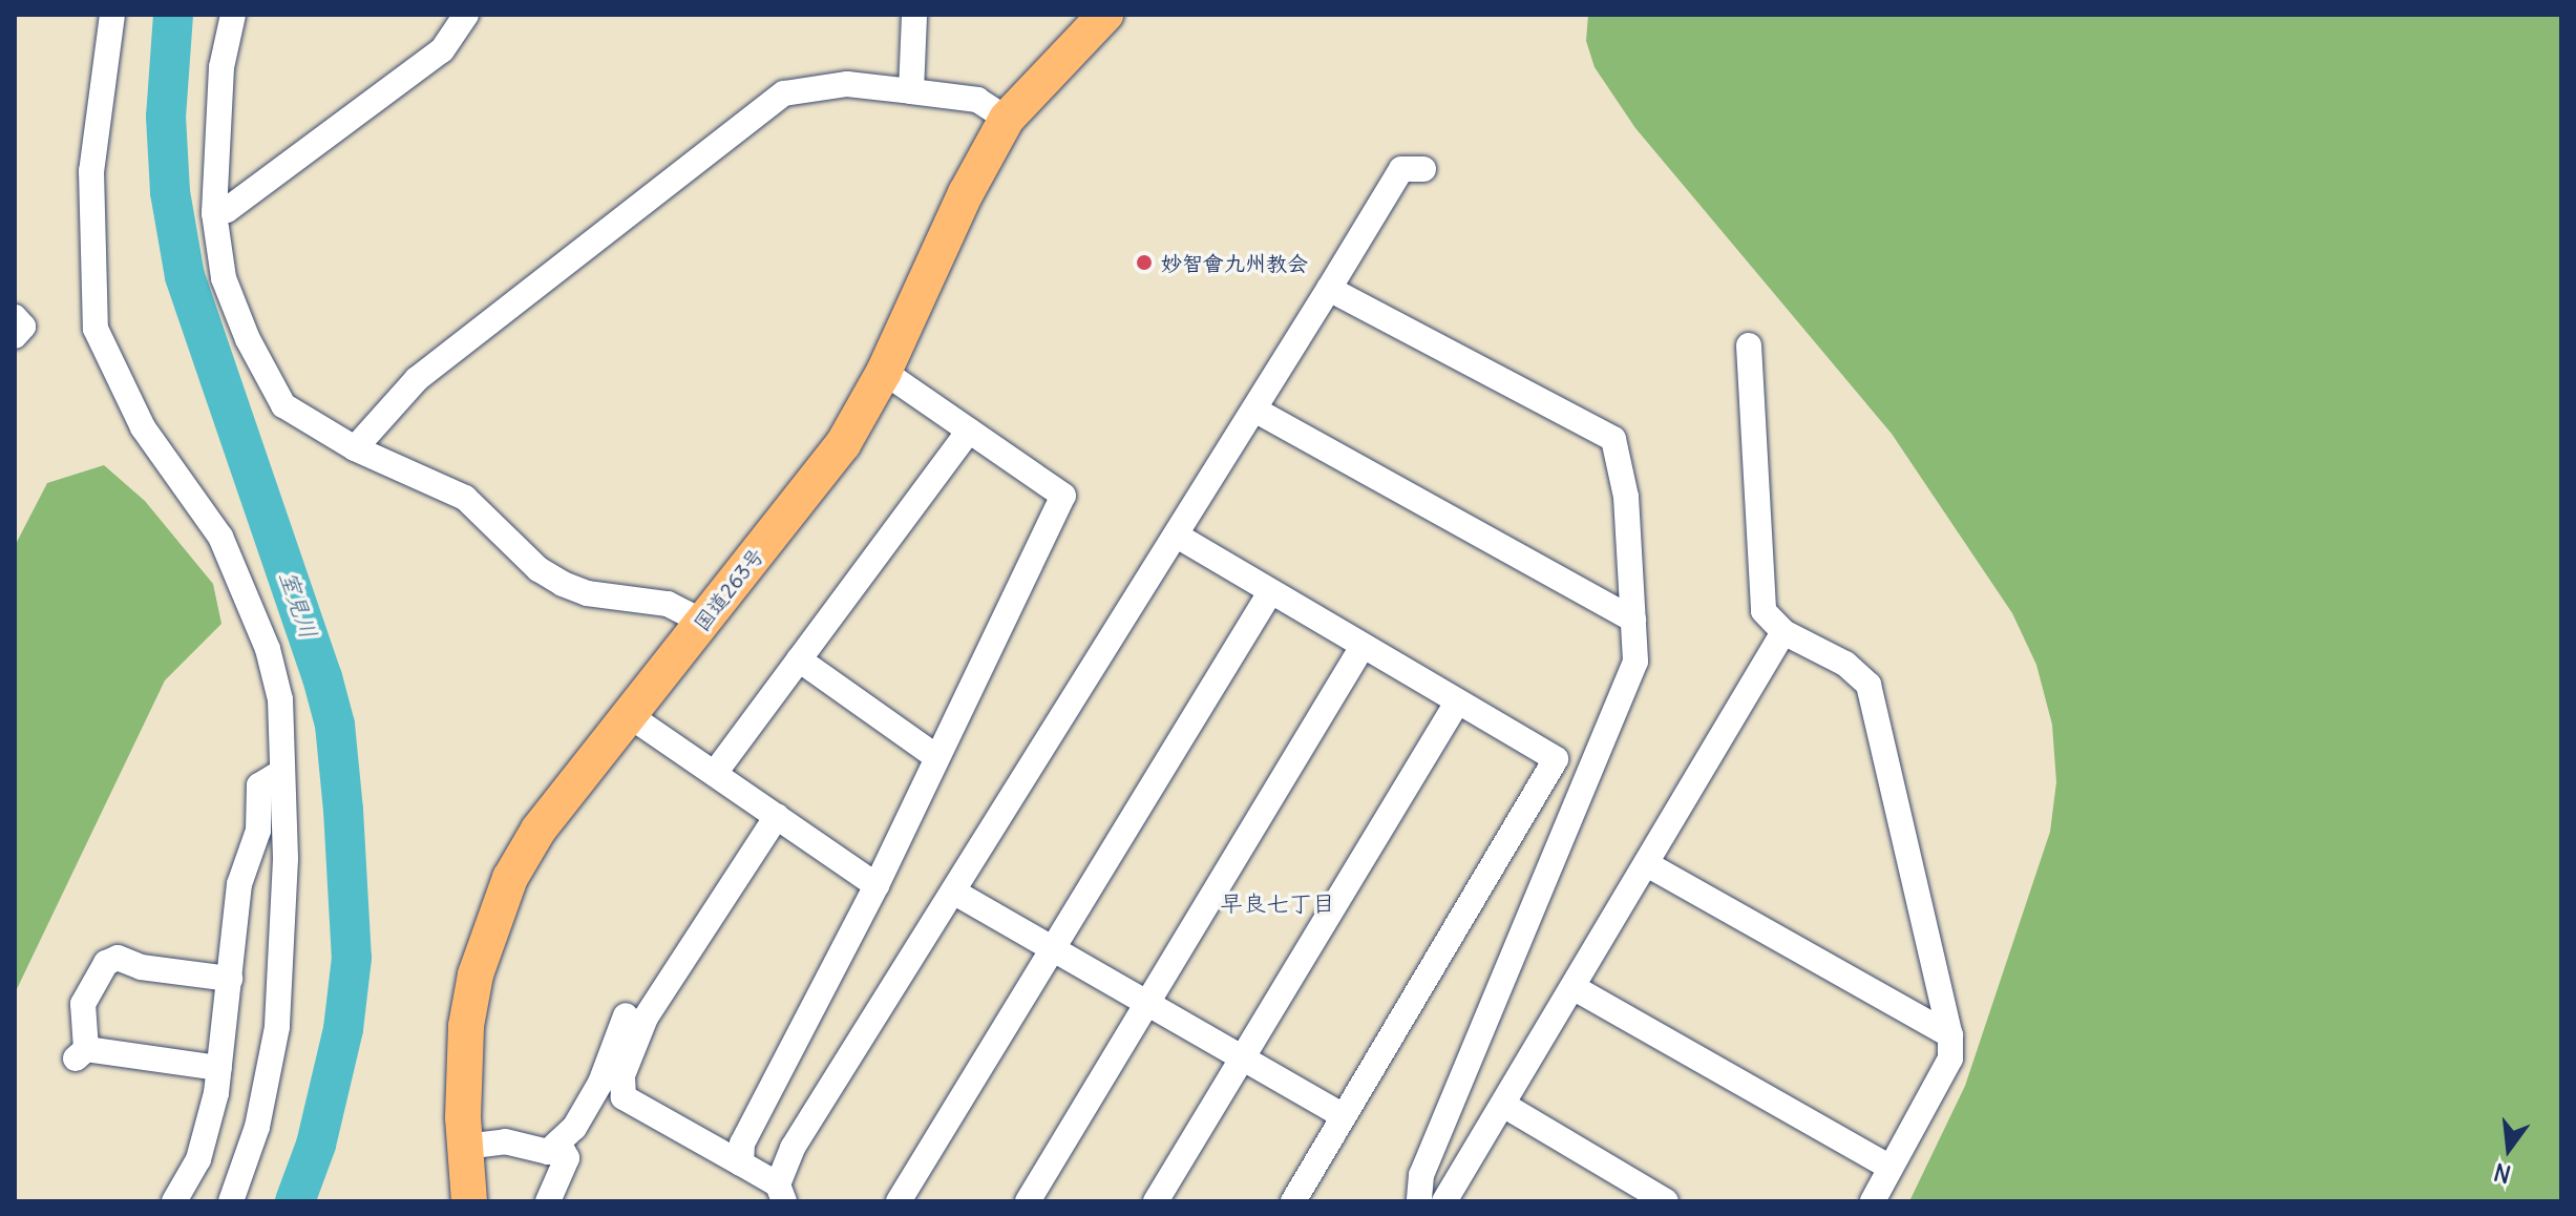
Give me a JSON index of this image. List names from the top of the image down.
{
  "streets": {
    "highway": ["国道263号"]
  },
  "districts": ["早良七丁目"],
  "water": ["室見川"],
  "places": ["妙智會九州教会"],
  "north": "bottom"
}
